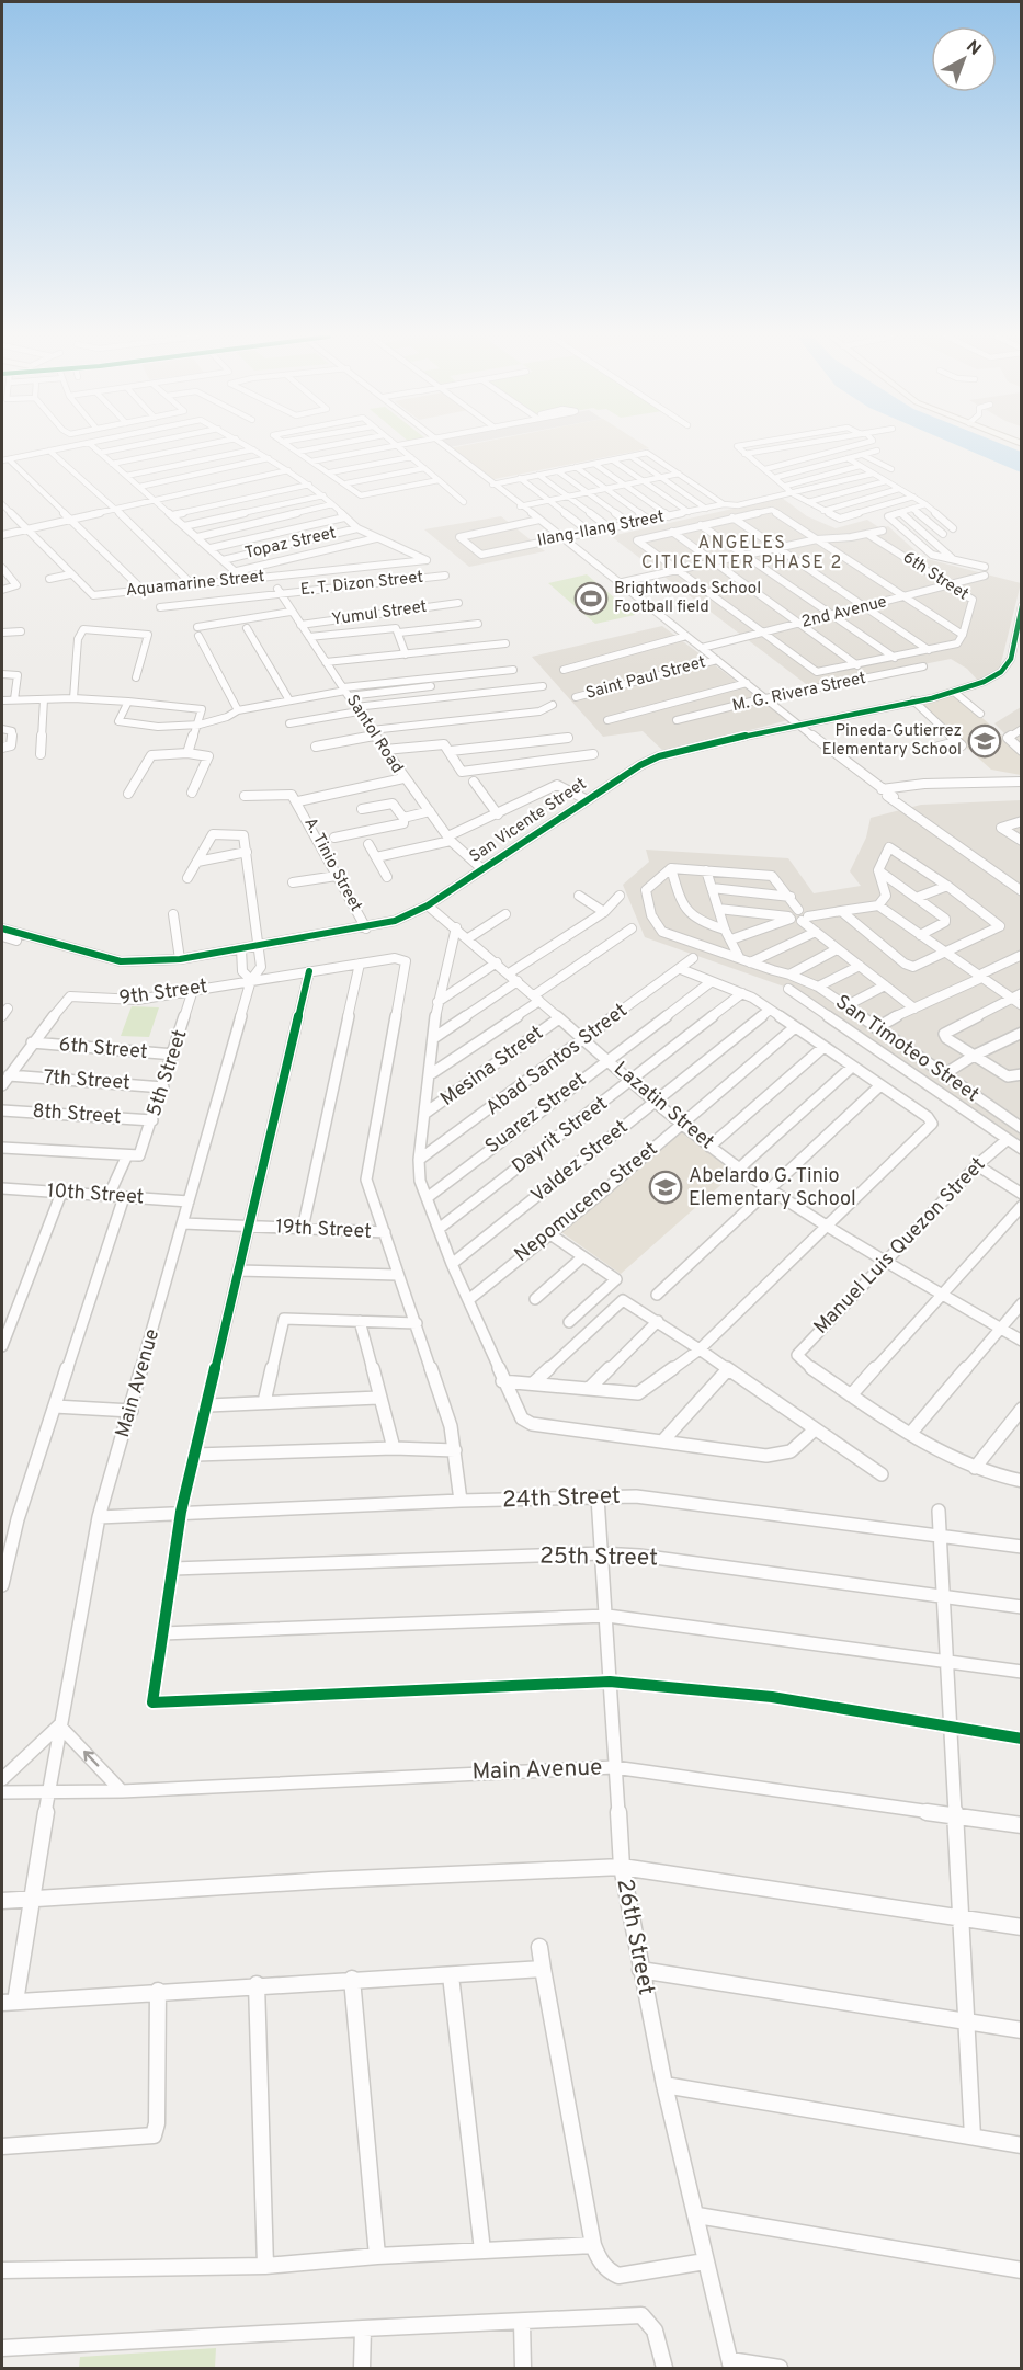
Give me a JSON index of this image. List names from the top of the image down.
{
  "streets": {
    "street": [
      "Ilang-Ilang Street",
      "Topaz Street",
      "6th Street",
      "Aquamarine Street",
      "E. T. Dizon Street",
      "2nd Avenue",
      "Yumul Street",
      "Saint Paul Street",
      "M. G. Rivera Street",
      "Santol Road",
      "San Vicente Street",
      "A. Tinio Street",
      "9th Street",
      "San Timoteo Street",
      "Abad Santos Street",
      "Mesina Street",
      "5th Street",
      "7th Street",
      "Lazatin Street",
      "Suarez Street",
      "8th Street",
      "Dayrit Street",
      "Valdez Street",
      "10th Street",
      "Nepomuceno Street",
      "19th Street",
      "Manuel Luis Quezon Street",
      "Main Avenue",
      "24th Street",
      "25th Street",
      "26th Street"
    ]
  },
  "crossings": [
    ["6th Street", "2nd Avenue"],
    ["6th Street", "9th Street"],
    ["6th Street", "5th Street"],
    ["E. T. Dizon Street", "Santol Road"],
    ["Yumul Street", "Santol Road"],
    ["Santol Road", "San Vicente Street"],
    ["San Vicente Street", "A. Tinio Street"],
    ["San Vicente Street", "Lazatin Street"],
    ["San Vicente Street", "Main Avenue"],
    ["9th Street", "5th Street"],
    ["9th Street", "7th Street"],
    ["9th Street", "19th Street"],
    ["9th Street", "Main Avenue"],
    ["Abad Santos Street", "Lazatin Street"],
    ["Mesina Street", "Lazatin Street"],
    ["5th Street", "7th Street"],
    ["5th Street", "8th Street"],
    ["Lazatin Street", "Suarez Street"],
    ["Lazatin Street", "Dayrit Street"],
    ["Lazatin Street", "Valdez Street"],
    ["Lazatin Street", "Nepomuceno Street"],
    ["Lazatin Street", "Manuel Luis Quezon Street"],
    ["10th Street", "Main Avenue"],
    ["19th Street", "Main Avenue"],
    ["Main Avenue", "24th Street"],
    ["Main Avenue", "26th Street"],
    ["24th Street", "26th Street"],
    ["25th Street", "26th Street"]
  ],
  "districts": ["ANGELES CITICENTER PHASE 2"],
  "places": {
    "sports": ["Brightwoods School Football field"],
    "school or university": ["Pineda-Gutierrez Elementary School", "Abelardo G. Tinio Elementary School"]
  },
  "north": "top right"
}
